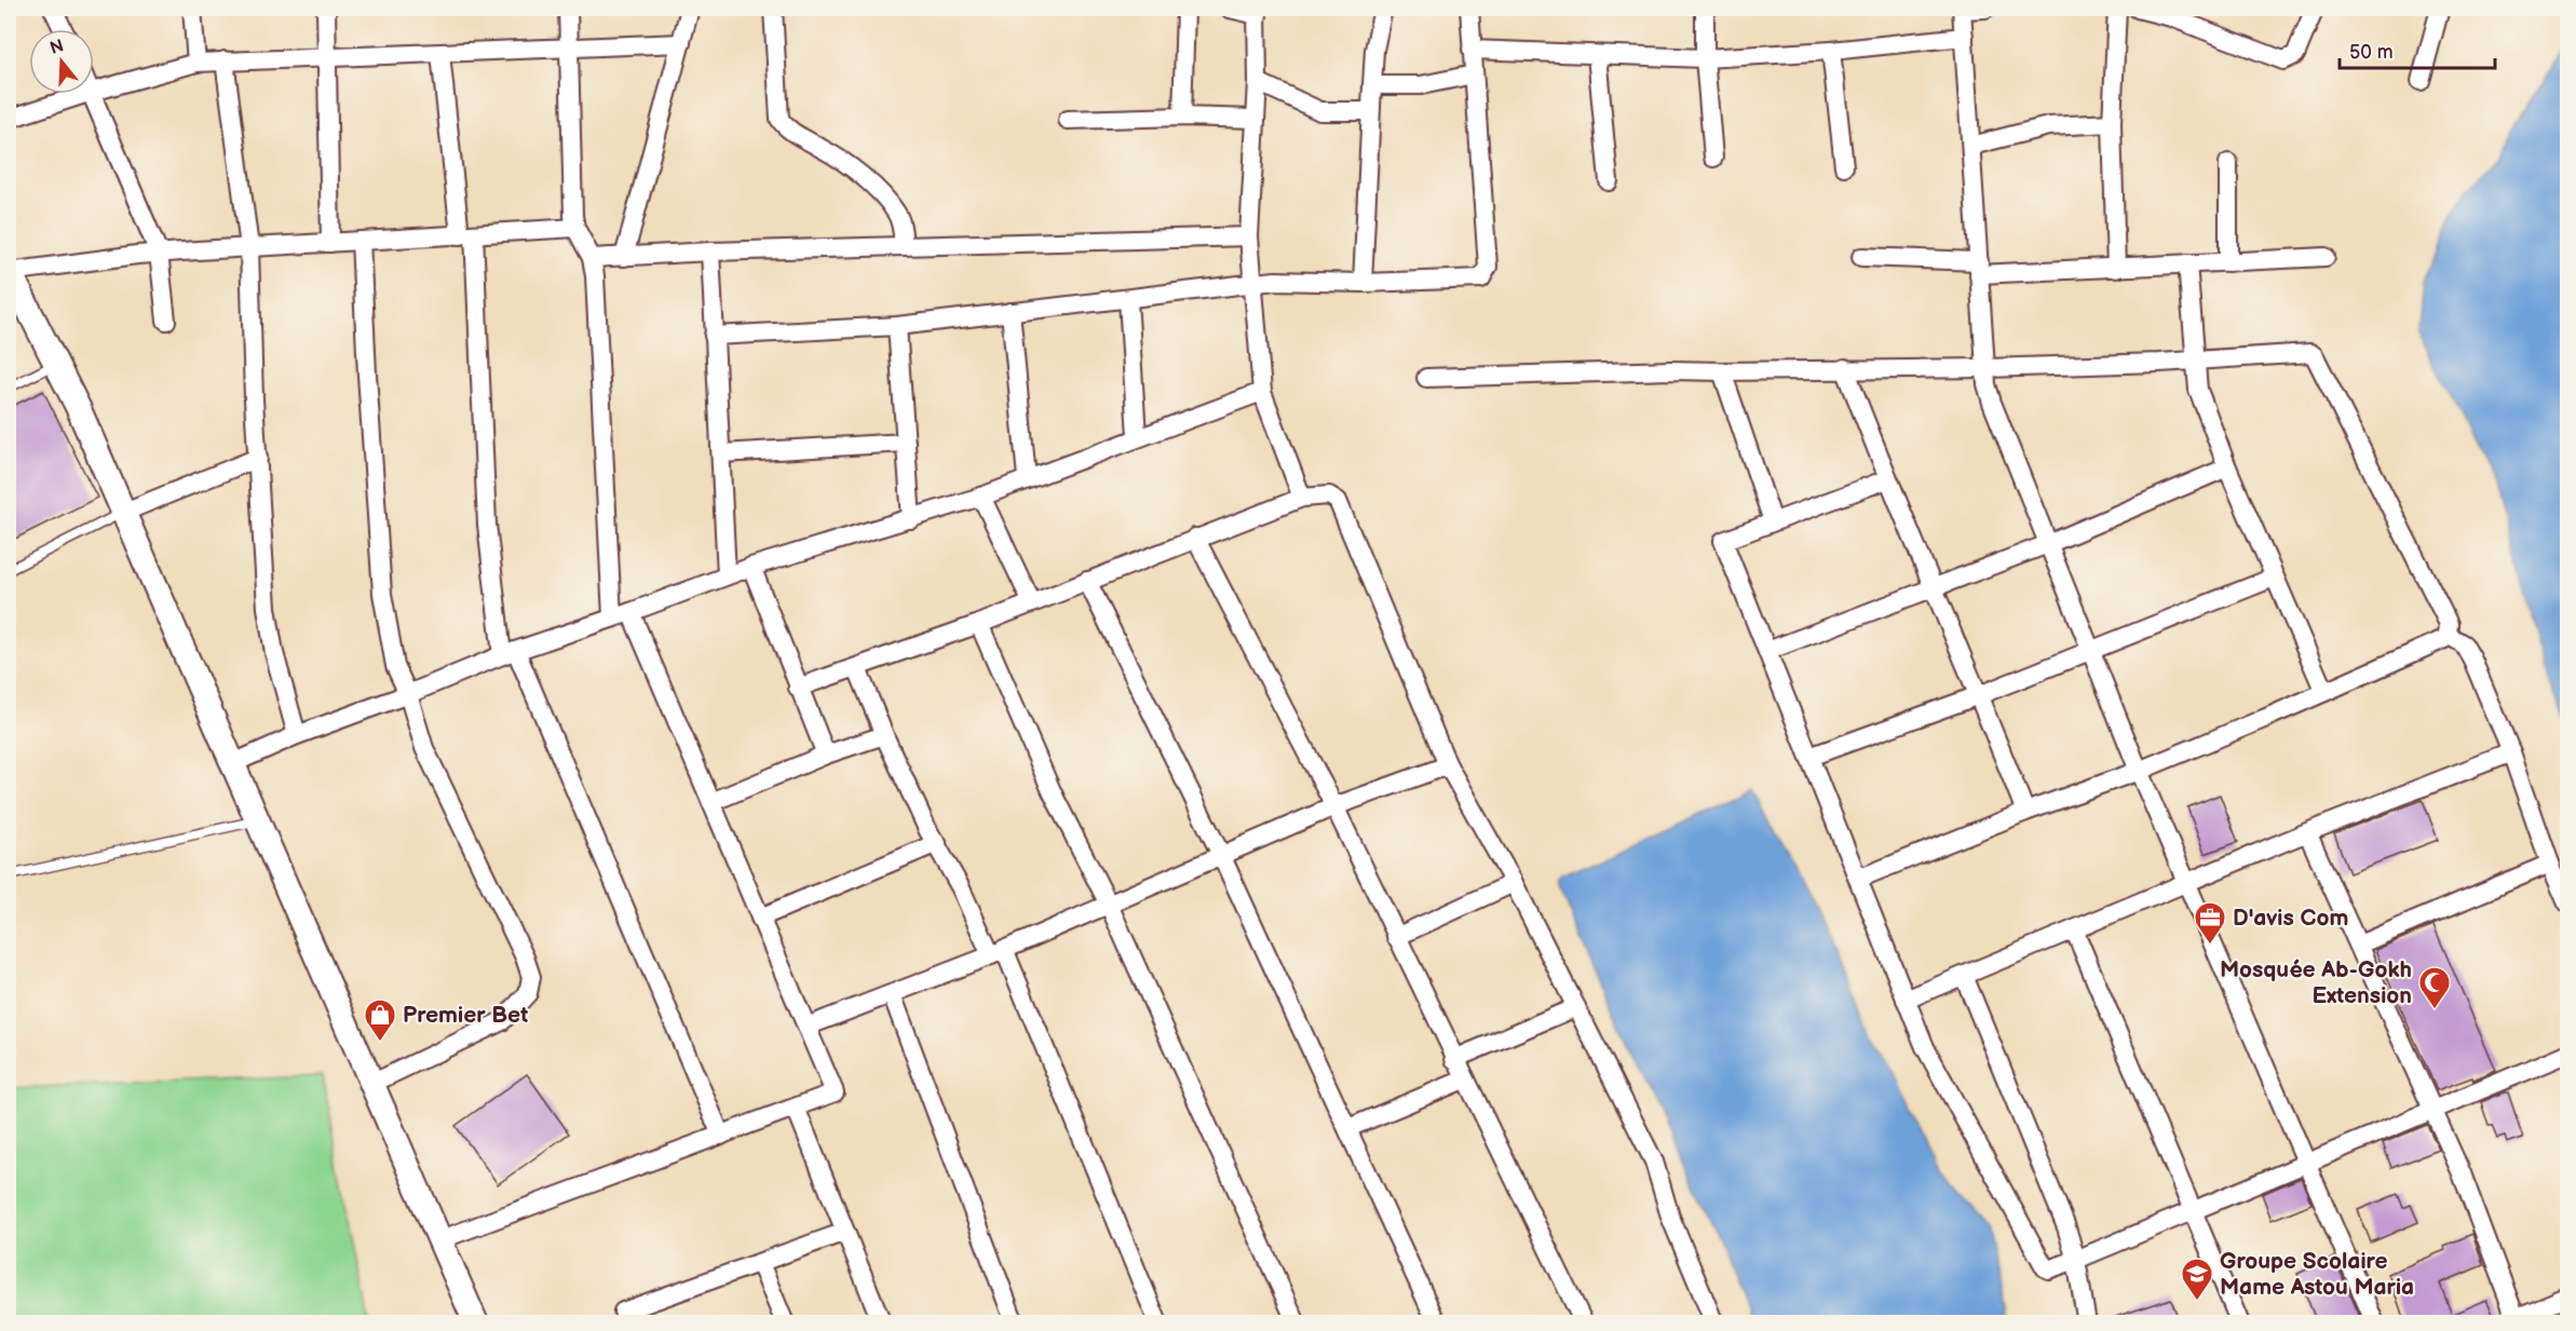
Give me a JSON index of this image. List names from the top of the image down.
{
  "places": {
    "office": ["D'avis Com"],
    "mosque": ["Mosquée Ab-Gokh Extension"],
    "shop": ["Premier Bet"],
    "school or university": ["Groupe Scolaire Mame Astou Maria"]
  },
  "scale_bar": "50 m",
  "north": "top"
}
